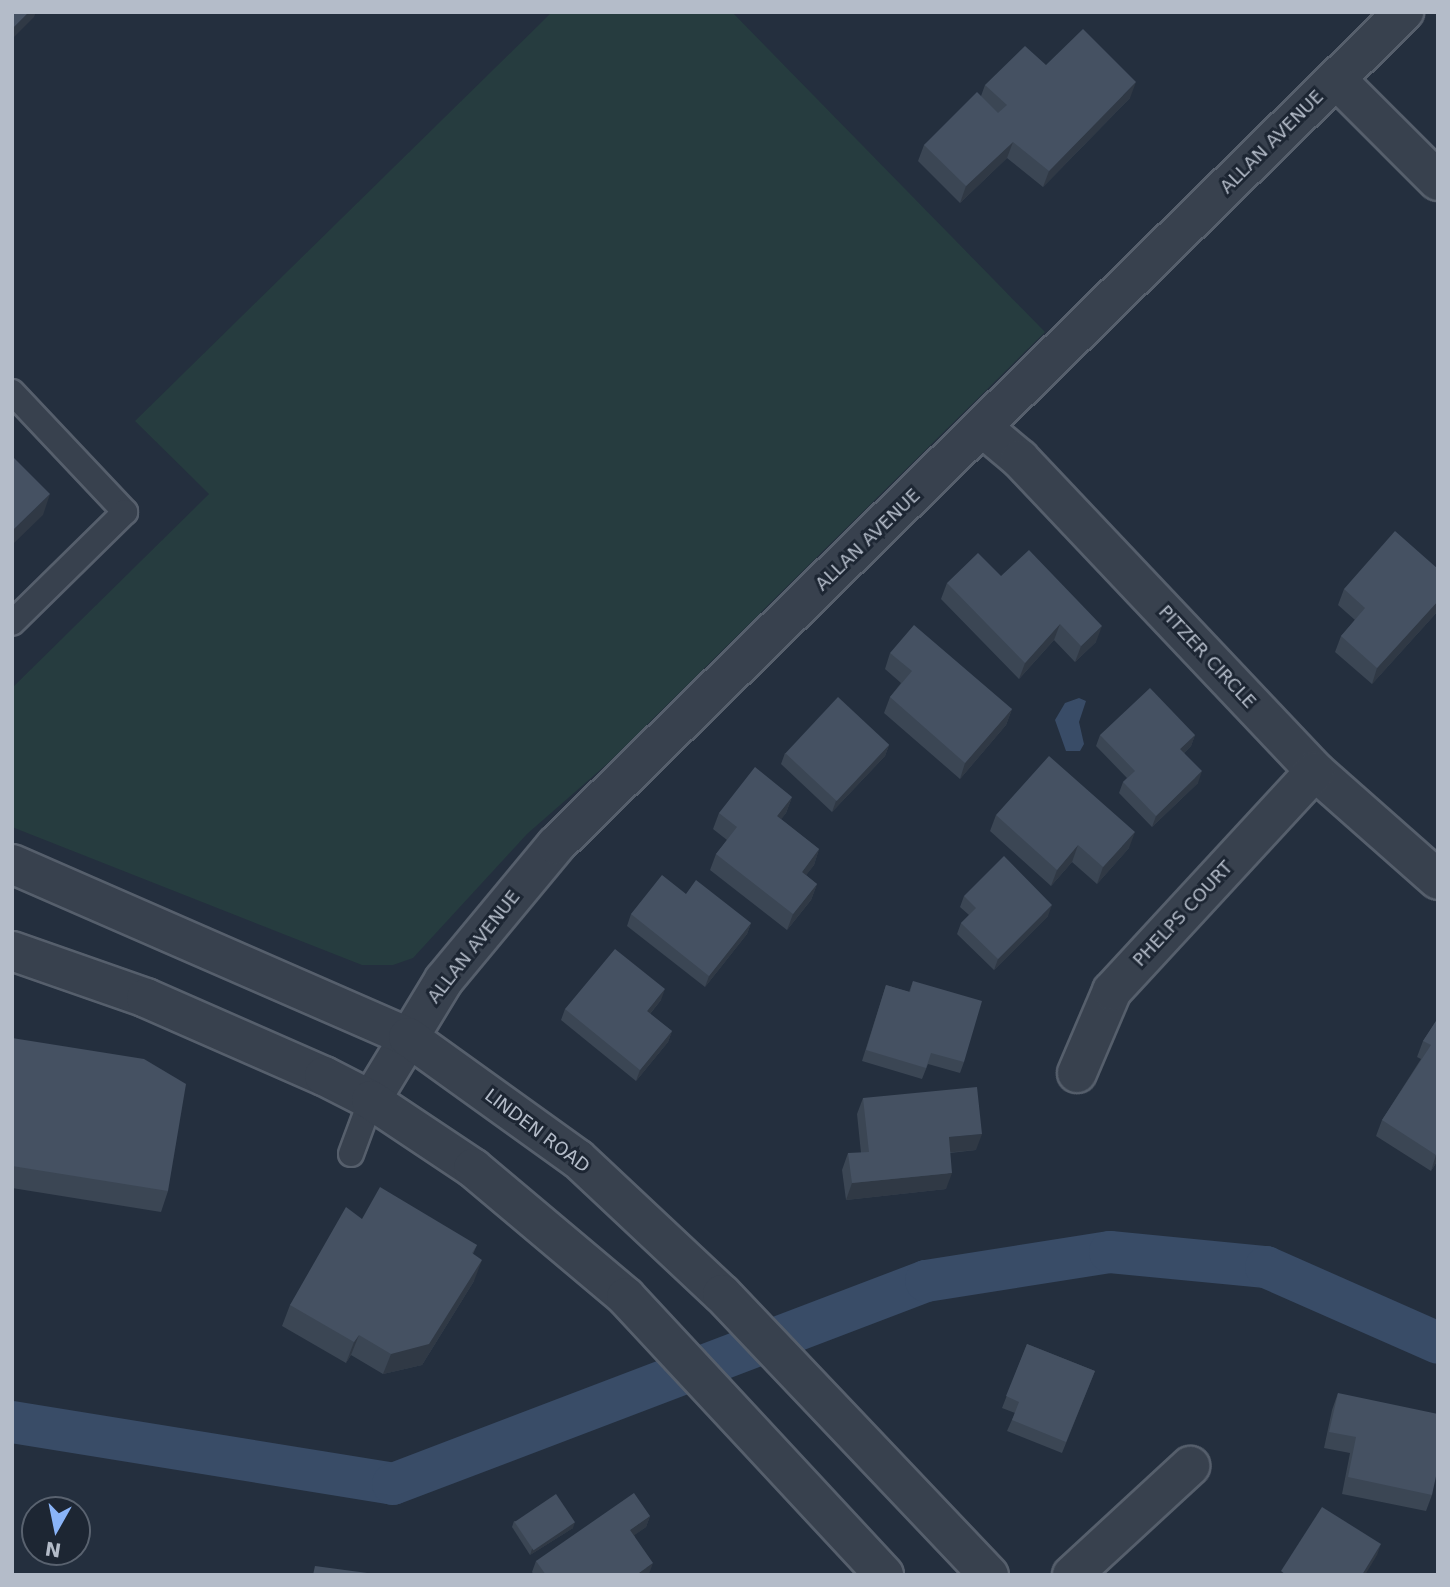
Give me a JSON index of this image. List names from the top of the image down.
{
  "streets": {
    "street": [
      "ALLAN AVENUE",
      "PITZER CIRCLE",
      "PHELPS COURT",
      "LINDEN ROAD"
    ]
  },
  "crossings": [
    ["ALLAN AVENUE", "PITZER CIRCLE"],
    ["ALLAN AVENUE", "LINDEN ROAD"],
    ["PITZER CIRCLE", "PHELPS COURT"]
  ],
  "north": "bottom"
}
